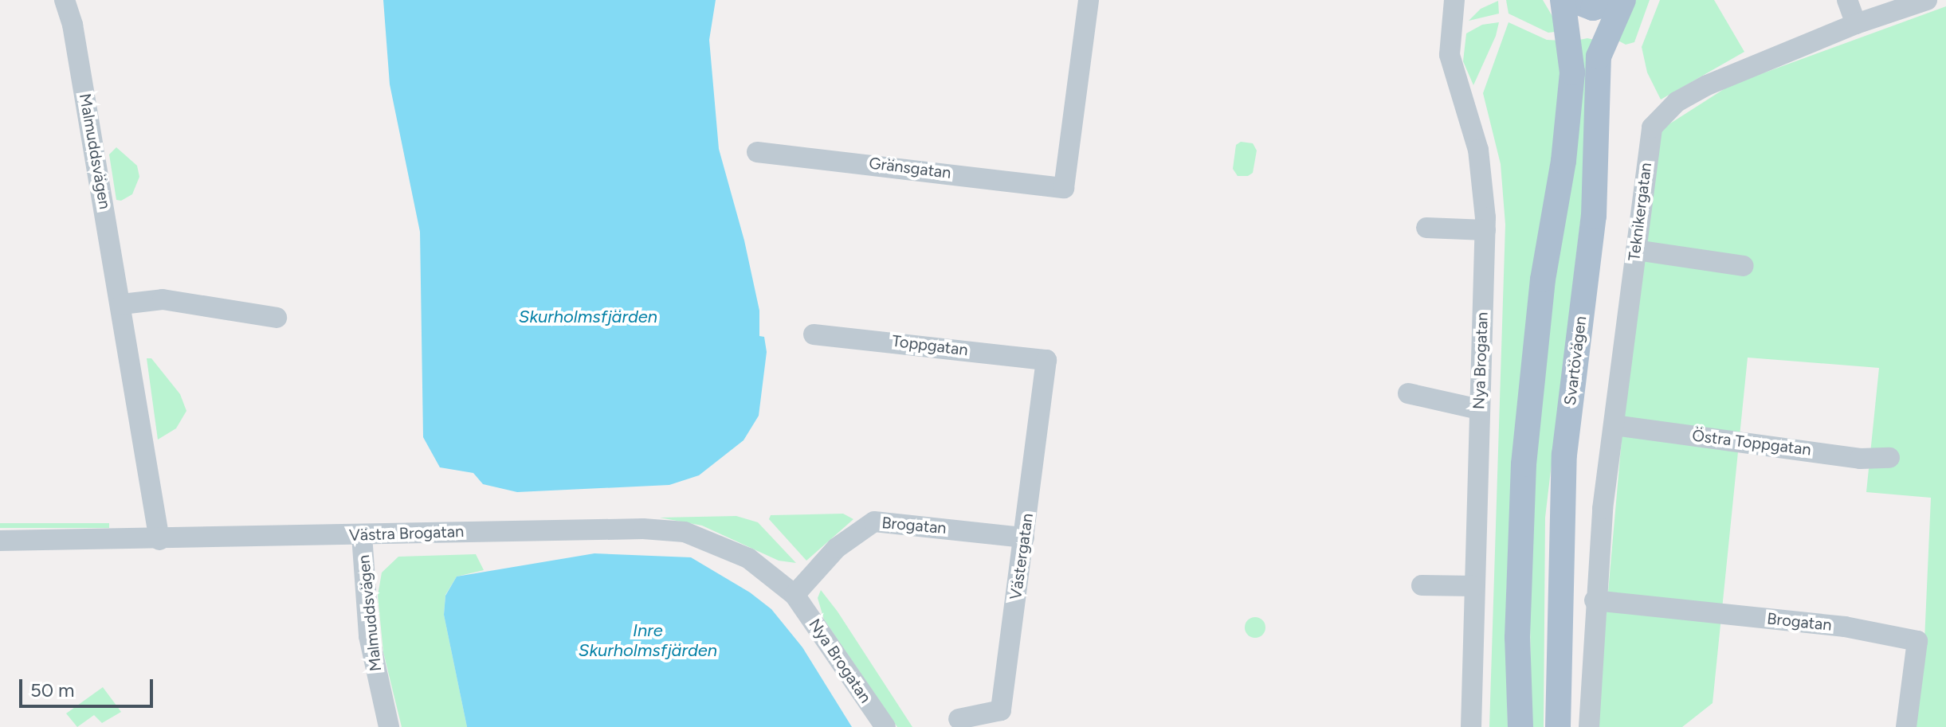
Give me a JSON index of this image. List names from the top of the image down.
{
  "streets": {
    "main road": ["Svartövägen"],
    "street": [
      "Malmuddsvägen",
      "Gränsgatan",
      "Teknikergatan",
      "Toppgatan",
      "Nya Brogatan",
      "Östra Toppgatan",
      "Brogatan",
      "Västra Brogatan",
      "Västergatan"
    ]
  },
  "crossings": [
    ["Malmuddsvägen", "Västra Brogatan"],
    ["Teknikergatan", "Östra Toppgatan"],
    ["Teknikergatan", "Brogatan"],
    ["Toppgatan", "Västergatan"],
    ["Nya Brogatan", "Brogatan"],
    ["Nya Brogatan", "Västra Brogatan"],
    ["Brogatan", "Västra Brogatan"],
    ["Brogatan", "Västergatan"]
  ],
  "water": ["Skurholmsfjärden", "Inre Skurholmsfjärden"],
  "scale_bar": "50 m"
}
